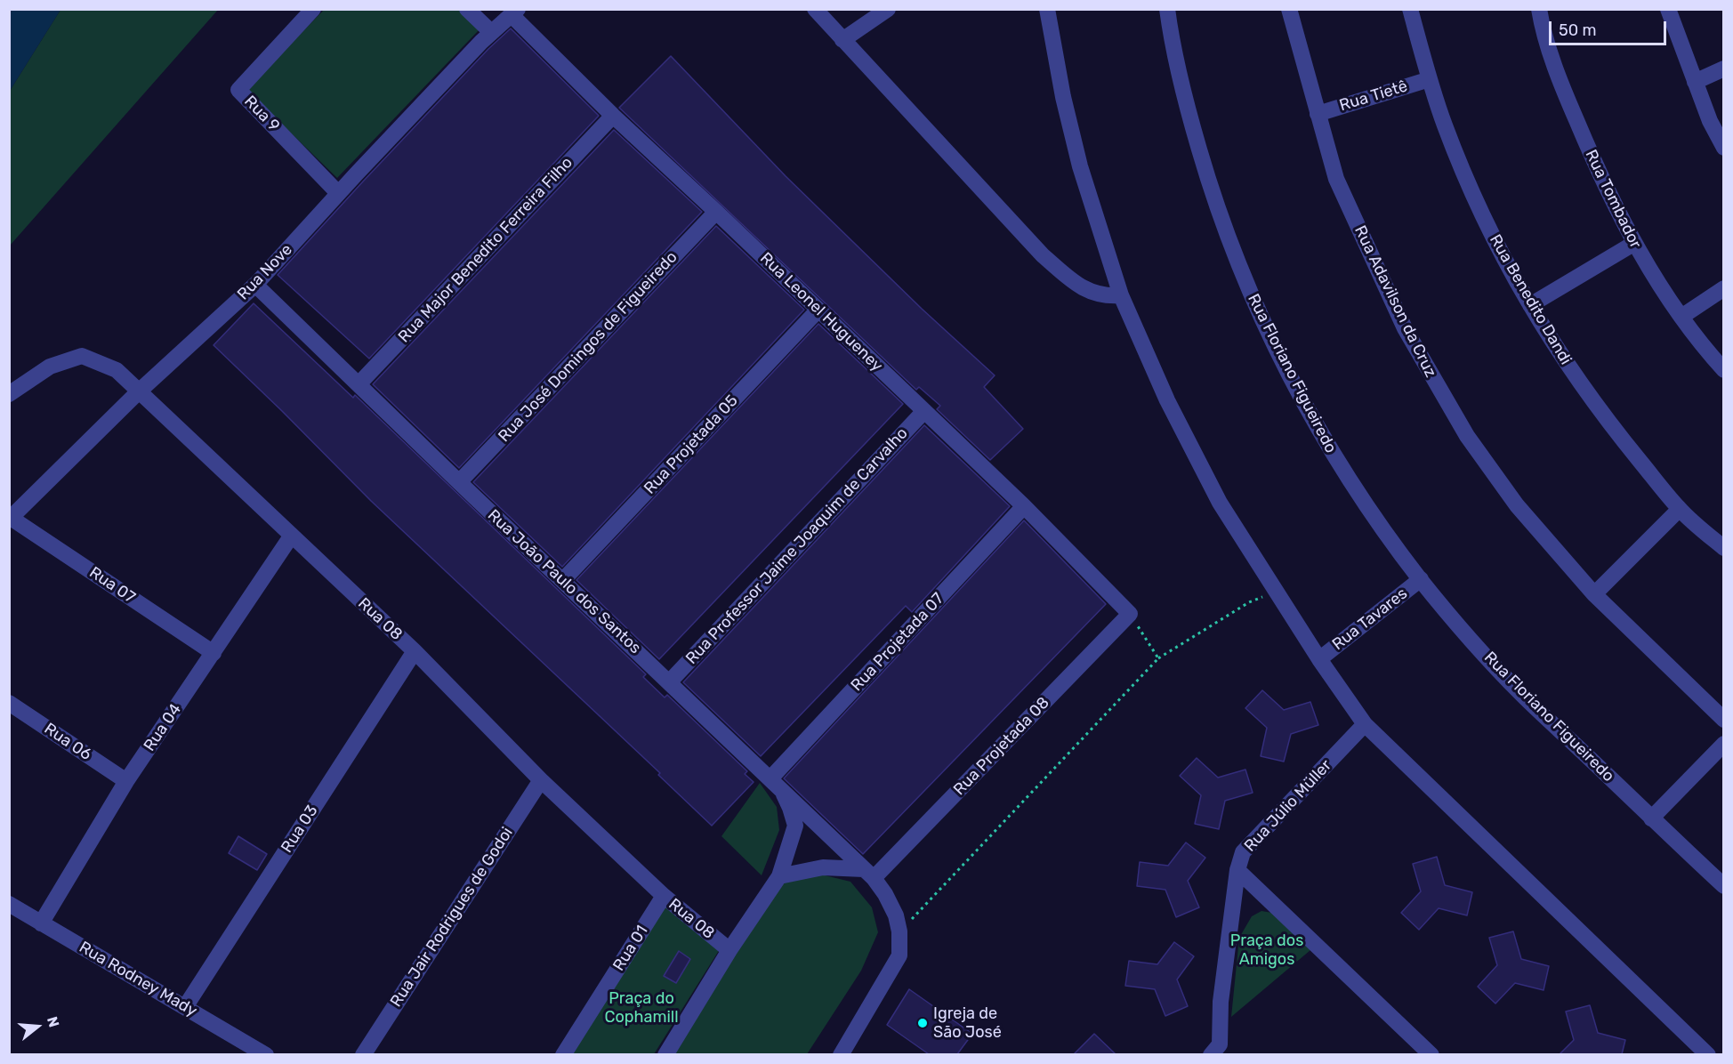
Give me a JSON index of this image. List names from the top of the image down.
{
  "streets": {
    "street": [
      "Rua Tietê",
      "Rua 9",
      "Rua Tombador",
      "Rua Major Benedito Ferreira Filho",
      "Rua Nove",
      "Rua Benedito Dandi",
      "Rua Adavilson da Cruz",
      "Rua Leonel Hugueney",
      "Rua José Domingos de Figueiredo",
      "Rua Floriano Figueiredo",
      "Rua Projetada 05",
      "Rua Professor Jaime Joaquim de Carvalho",
      "Rua João Paulo dos Santos",
      "Rua 07",
      "Rua 08",
      "Rua Tavares",
      "Rua Projetada 07",
      "Rua 04",
      "Rua 06",
      "Rua Projetada 08",
      "Rua Júlio Müller",
      "Rua 03",
      "Rua Jair Rodrigues de Godoi",
      "Rua 01",
      "Rua Rodney Mady"
    ]
  },
  "crossings": [
    ["Rua Tietê", "Rua Benedito Dandi"],
    ["Rua Tietê", "Rua Adavilson da Cruz"],
    ["Rua 9", "Rua Nove"],
    ["Rua Major Benedito Ferreira Filho", "Rua Leonel Hugueney"],
    ["Rua Major Benedito Ferreira Filho", "Rua João Paulo dos Santos"],
    ["Rua Nove", "Rua Leonel Hugueney"],
    ["Rua Nove", "Rua João Paulo dos Santos"],
    ["Rua Nove", "Rua 07"],
    ["Rua Nove", "Rua 08"],
    ["Rua Leonel Hugueney", "Rua José Domingos de Figueiredo"],
    ["Rua Leonel Hugueney", "Rua Projetada 05"],
    ["Rua Leonel Hugueney", "Rua Professor Jaime Joaquim de Carvalho"],
    ["Rua Leonel Hugueney", "Rua Projetada 07"],
    ["Rua Leonel Hugueney", "Rua Projetada 08"],
    ["Rua José Domingos de Figueiredo", "Rua João Paulo dos Santos"],
    ["Rua Floriano Figueiredo", "Rua Tavares"],
    ["Rua Projetada 05", "Rua João Paulo dos Santos"],
    ["Rua Professor Jaime Joaquim de Carvalho", "Rua João Paulo dos Santos"],
    ["Rua João Paulo dos Santos", "Rua Projetada 07"],
    ["Rua João Paulo dos Santos", "Rua Projetada 08"],
    ["Rua 07", "Rua 04"],
    ["Rua 08", "Rua 04"],
    ["Rua 08", "Rua 03"],
    ["Rua 08", "Rua Jair Rodrigues de Godoi"],
    ["Rua 08", "Rua 01"],
    ["Rua 04", "Rua 06"],
    ["Rua 04", "Rua Rodney Mady"],
    ["Rua 03", "Rua Rodney Mady"]
  ],
  "parks": ["Praça dos Amigos", "Praça do Cophamill"],
  "places": ["Igreja de São José"],
  "scale_bar": "50 m",
  "north": "right"
}
